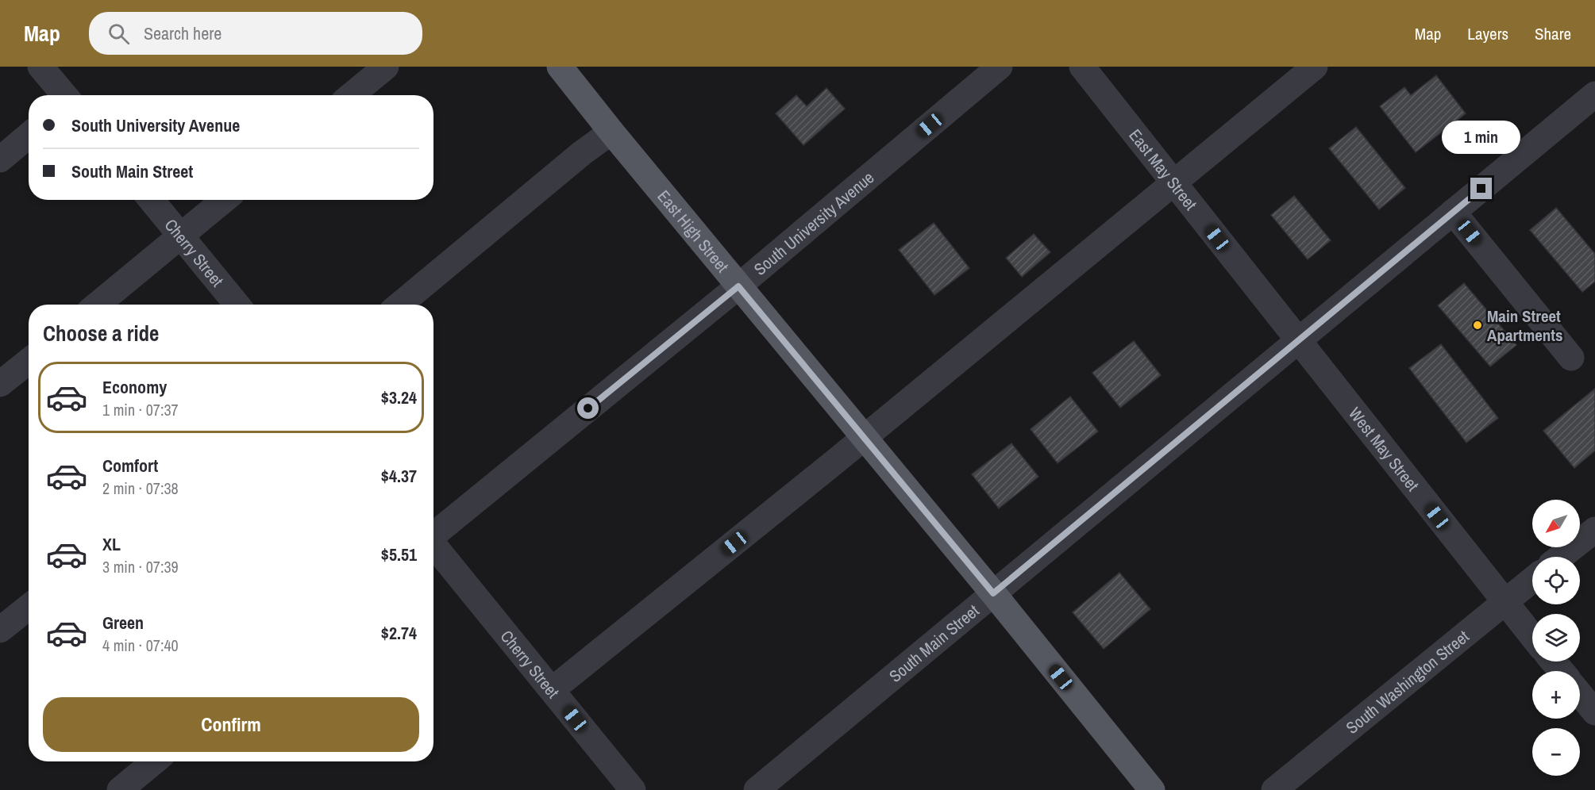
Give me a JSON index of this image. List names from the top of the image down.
{
  "streets": {
    "main road": ["East High Street"],
    "street": [
      "East May Street",
      "South University Avenue",
      "Cherry Street",
      "West May Street",
      "South Main Street",
      "South Washington Street"
    ]
  },
  "crossings": [
    ["East May Street", "West May Street"],
    ["East May Street", "South Main Street"],
    ["South University Avenue", "East High Street"],
    ["East High Street", "South Main Street"],
    ["West May Street", "South Main Street"],
    ["West May Street", "South Washington Street"]
  ],
  "places": ["Main Street Apartments"],
  "north": "bottom left",
  "page": {
    "header": "Map",
    "search": "Search here",
    "nav": ["Map", "Layers", "Share"],
    "banner": ["South University Avenue", "South Main Street"],
    "bubble": "1 min",
    "heading": "Choose a ride",
    "list": [
      {
        "name": "Economy",
        "note": "1 min · 07:37",
        "value": "$3.24"
      },
      {
        "name": "Comfort",
        "note": "2 min · 07:38",
        "value": "$4.37"
      },
      {
        "name": "XL",
        "note": "3 min · 07:39",
        "value": "$5.51"
      },
      {
        "name": "Green",
        "note": "4 min · 07:40",
        "value": "$2.74"
      }
    ],
    "map_buttons": ["+", "−"],
    "buttons": "Confirm"
  }
}
